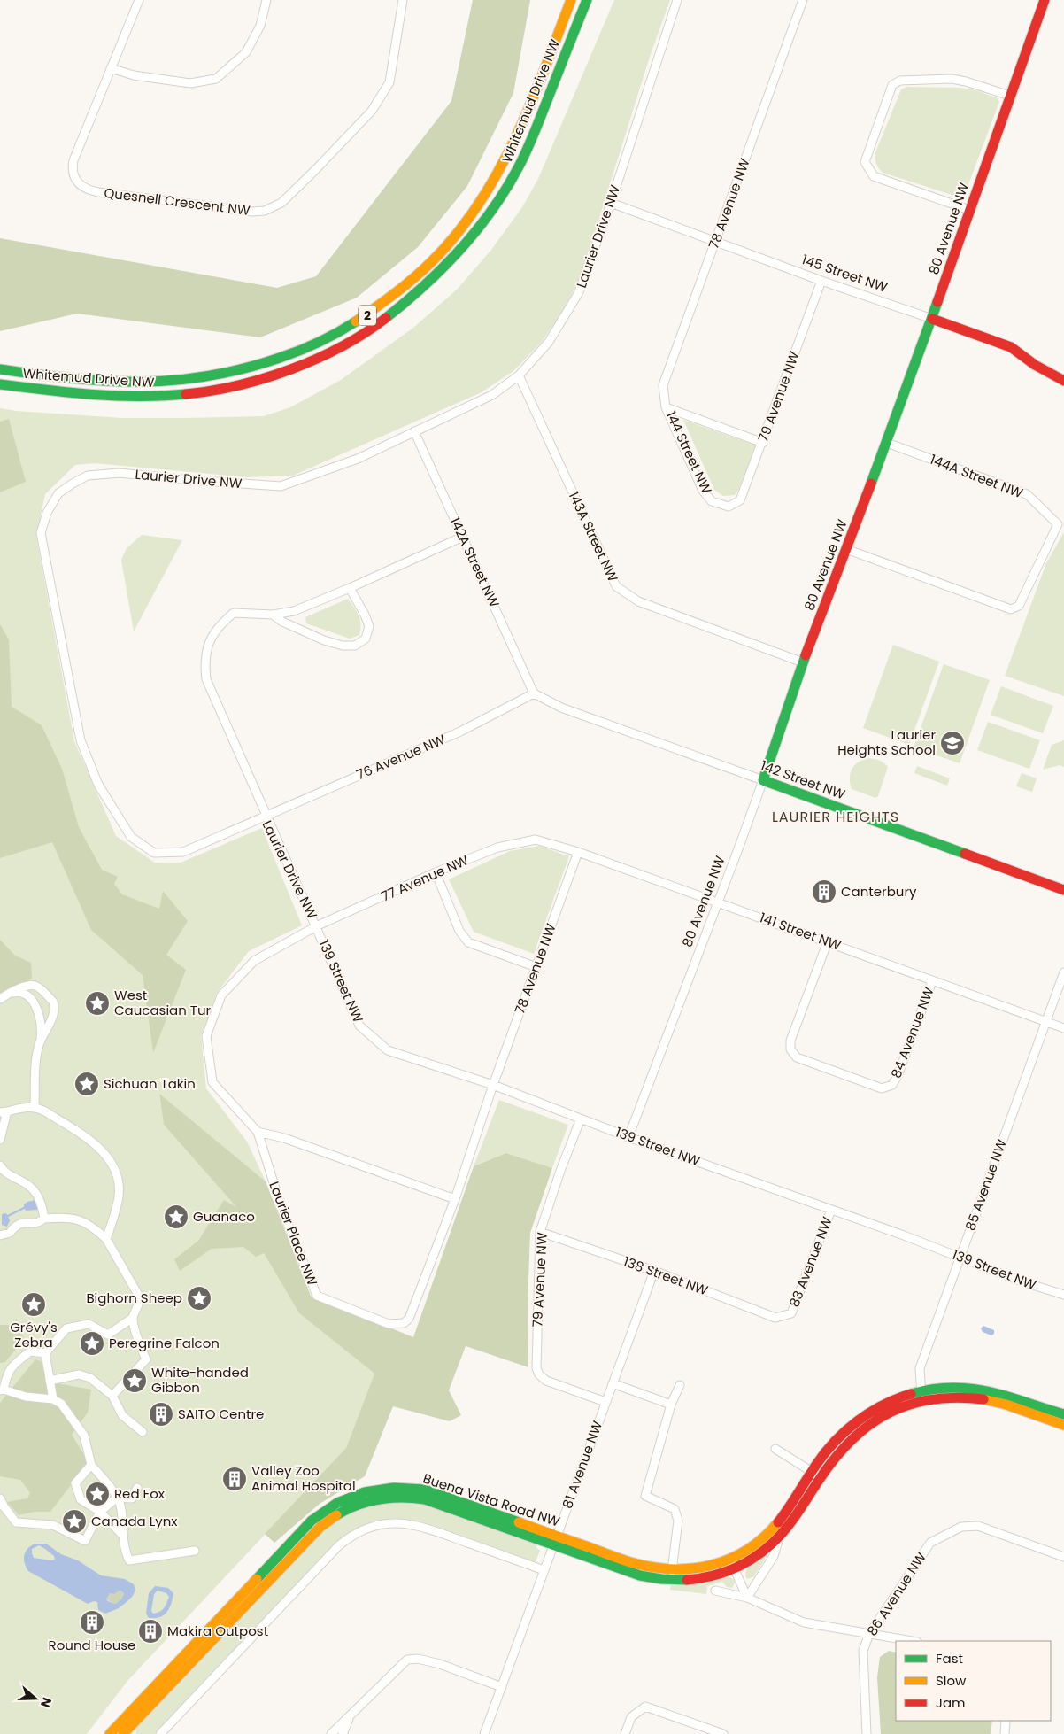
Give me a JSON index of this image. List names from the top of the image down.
{
  "streets": {
    "main road": [
      "Whitemud Drive NW",
      "80 Avenue NW",
      "145 Street NW",
      "2",
      "142 Street NW",
      "Buena Vista Road NW"
    ],
    "street": [
      "Quesnell Crescent NW",
      "78 Avenue NW",
      "Laurier Drive NW",
      "79 Avenue NW",
      "144 Street NW",
      "144A Street NW",
      "143A Street NW",
      "142A Street NW",
      "76 Avenue NW",
      "77 Avenue NW",
      "141 Street NW",
      "139 Street NW",
      "84 Avenue NW",
      "85 Avenue NW",
      "Laurier Place NW",
      "83 Avenue NW",
      "138 Street NW",
      "81 Avenue NW",
      "86 Avenue NW"
    ]
  },
  "crossings": [
    ["78 Avenue NW", "145 Street NW"],
    ["78 Avenue NW", "144 Street NW"],
    ["78 Avenue NW", "141 Street NW"],
    ["78 Avenue NW", "139 Street NW"],
    ["78 Avenue NW", "Laurier Place NW"],
    ["80 Avenue NW", "145 Street NW"],
    ["80 Avenue NW", "144A Street NW"],
    ["80 Avenue NW", "143A Street NW"],
    ["80 Avenue NW", "142 Street NW"],
    ["80 Avenue NW", "141 Street NW"],
    ["80 Avenue NW", "139 Street NW"],
    ["Laurier Drive NW", "145 Street NW"],
    ["Laurier Drive NW", "143A Street NW"],
    ["Laurier Drive NW", "142A Street NW"],
    ["Laurier Drive NW", "76 Avenue NW"],
    ["Laurier Drive NW", "77 Avenue NW"],
    ["Laurier Drive NW", "139 Street NW"],
    ["Laurier Drive NW", "Laurier Place NW"],
    ["145 Street NW", "79 Avenue NW"],
    ["79 Avenue NW", "144 Street NW"],
    ["79 Avenue NW", "139 Street NW"],
    ["79 Avenue NW", "138 Street NW"],
    ["79 Avenue NW", "81 Avenue NW"],
    ["142A Street NW", "76 Avenue NW"],
    ["142A Street NW", "142 Street NW"],
    ["76 Avenue NW", "142 Street NW"],
    ["77 Avenue NW", "141 Street NW"],
    ["77 Avenue NW", "139 Street NW"],
    ["77 Avenue NW", "Laurier Place NW"],
    ["141 Street NW", "84 Avenue NW"],
    ["141 Street NW", "85 Avenue NW"],
    ["139 Street NW", "85 Avenue NW"],
    ["139 Street NW", "Laurier Place NW"],
    ["139 Street NW", "83 Avenue NW"],
    ["85 Avenue NW", "Buena Vista Road NW"],
    ["83 Avenue NW", "138 Street NW"],
    ["138 Street NW", "81 Avenue NW"],
    ["81 Avenue NW", "Buena Vista Road NW"]
  ],
  "districts": ["LAURIER HEIGHTS"],
  "places": {
    "school or university": ["Laurier Heights School"],
    "building": [
      "Canterbury",
      "SAITO Centre",
      "Valley Zoo Animal Hospital",
      "Round House",
      "Makira Outpost"
    ],
    "place": [
      "West Caucasian Tur",
      "Sichuan Takin",
      "Guanaco",
      "Bighorn Sheep",
      "Grévy's Zebra",
      "Peregrine Falcon",
      "White-handed Gibbon",
      "Red Fox",
      "Canada Lynx"
    ]
  },
  "legend": ["Fast", "Slow", "Jam"],
  "north": "right"
}
